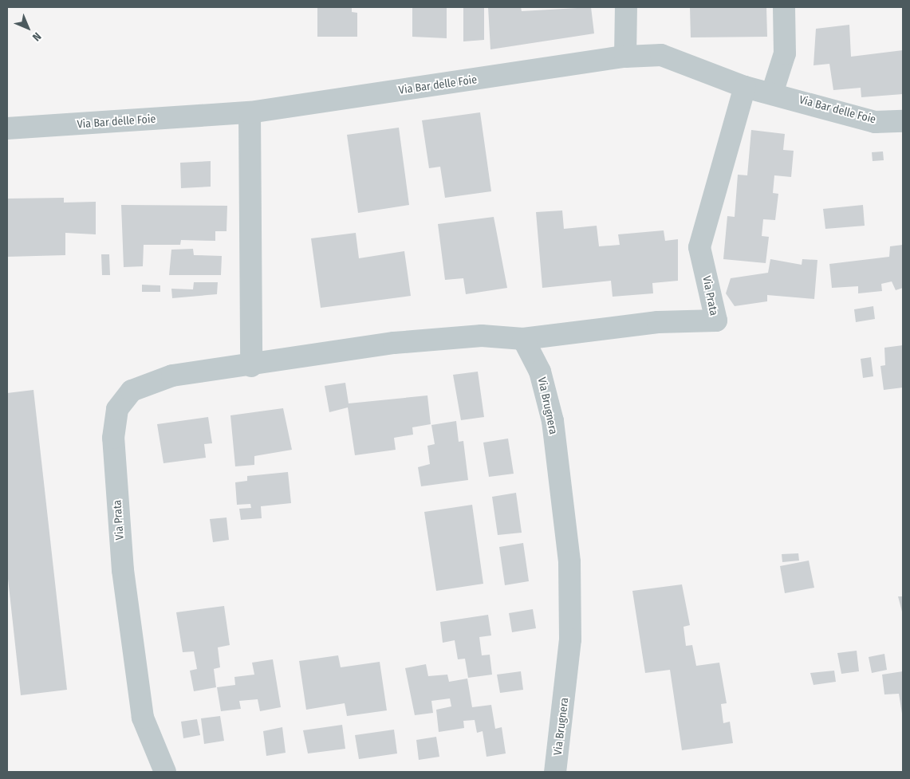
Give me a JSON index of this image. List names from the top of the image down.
{
  "streets": {
    "street": ["Via Bar delle Foie", "Via Prata", "Via Brugnera"]
  },
  "crossings": [
    ["Via Bar delle Foie", "Via Prata"],
    ["Via Prata", "Via Brugnera"]
  ],
  "north": "bottom right"
}
